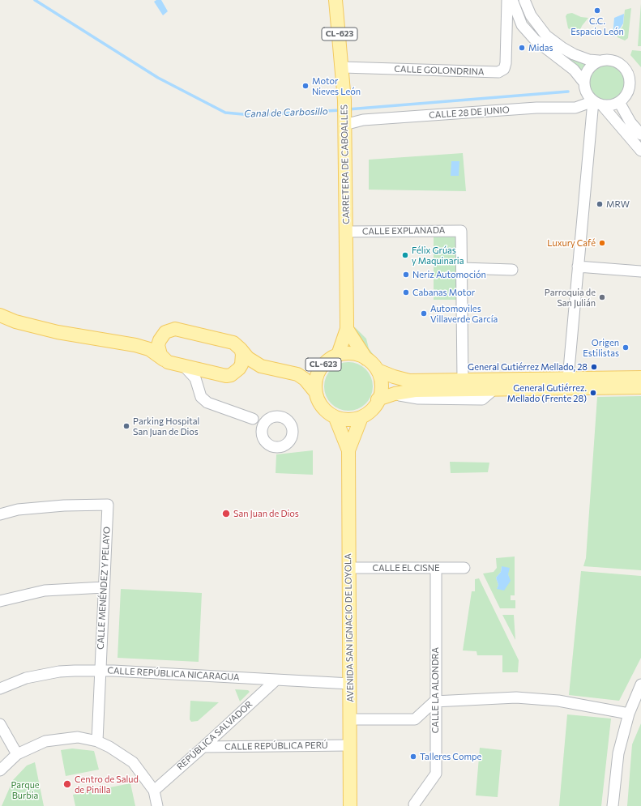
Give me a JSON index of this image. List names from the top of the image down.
{
  "streets": {
    "main road": ["CL-623", "CARRETERA DE CABOALLES", "AVENIDA SAN IGNACIO DE LOYOLA"],
    "street": [
      "CALLE GOLONDRINA",
      "CALLE 28 DE JUNIO",
      "CALLE EXPLANADA",
      "CALLE EL CISNE",
      "CALLE MENÉNDEZ Y PELAYO",
      "CALLE REPÚBLICA NICARAGUA",
      "CALLE LA ALONDRA",
      "REPÚBLICA SALVADOR",
      "CALLE REPÚBLICA PERÚ"
    ]
  },
  "crossings": [
    ["CL-623", "CARRETERA DE CABOALLES"],
    ["CALLE GOLONDRINA", "CARRETERA DE CABOALLES"],
    ["CALLE 28 DE JUNIO", "CARRETERA DE CABOALLES"],
    ["CARRETERA DE CABOALLES", "CALLE EXPLANADA"],
    ["CALLE EL CISNE", "AVENIDA SAN IGNACIO DE LOYOLA"],
    ["CALLE EL CISNE", "CALLE LA ALONDRA"],
    ["CALLE MENÉNDEZ Y PELAYO", "CALLE REPÚBLICA NICARAGUA"],
    ["AVENIDA SAN IGNACIO DE LOYOLA", "CALLE REPÚBLICA NICARAGUA"],
    ["AVENIDA SAN IGNACIO DE LOYOLA", "CALLE REPÚBLICA PERÚ"],
    ["CALLE REPÚBLICA NICARAGUA", "REPÚBLICA SALVADOR"],
    ["REPÚBLICA SALVADOR", "CALLE REPÚBLICA PERÚ"]
  ],
  "water": ["Canal de Carbosillo"],
  "parks": ["Parque Burbia"],
  "places": [
    "C.C. Espacio León",
    "Midas",
    "Motor Nieves León",
    "MRW",
    "Luxury Café",
    "Félix Grúas y Maquinaria",
    "Neriz Automoción",
    "Cabanas Motor",
    "Parroquia de San Julián",
    "Automoviles Villaverde García",
    "Origen Estilistas",
    "General Gutiérrez Mellado, 28",
    "General Gutiérrez. Mellado (Frente 28)",
    "Parking Hospital San Juan de Dios",
    "San Juan de Dios",
    "Talleres Compe",
    "Centro de Salud de Pinilla"
  ]
}
